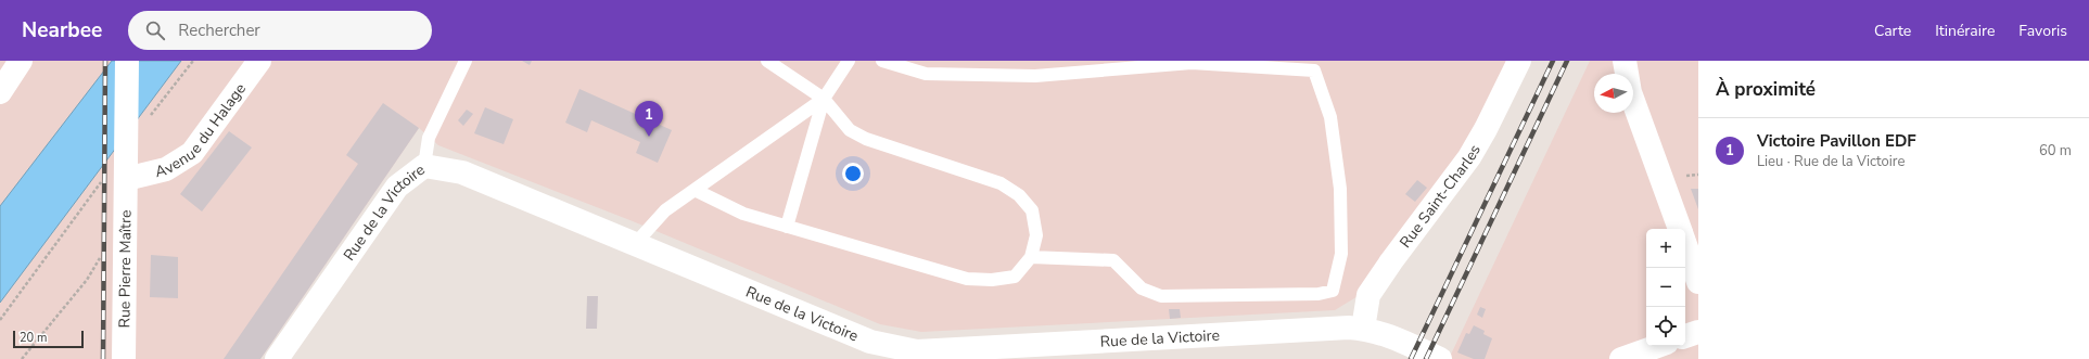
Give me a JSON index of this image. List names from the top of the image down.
{
  "streets": {
    "street": [
      "Avenue du Halage",
      "Rue Saint-Charles",
      "Rue de la Victoire",
      "Rue Pierre Maître"
    ]
  },
  "crossings": [
    ["Avenue du Halage", "Rue Pierre Maître"],
    ["Rue Saint-Charles", "Rue de la Victoire"]
  ],
  "scale_bar": "20 m",
  "north": "left",
  "page": {
    "header": "Nearbee",
    "search": "Rechercher",
    "nav": ["Carte", "Itinéraire", "Favoris"],
    "heading": "À proximité",
    "pins": "1",
    "list": [
      {
        "mark": "1",
        "name": "Victoire Pavillon EDF",
        "note": "Lieu · Rue de la Victoire",
        "value": "60 m"
      }
    ],
    "map_buttons": ["+", "−"],
    "scale": "20 m"
  }
}
